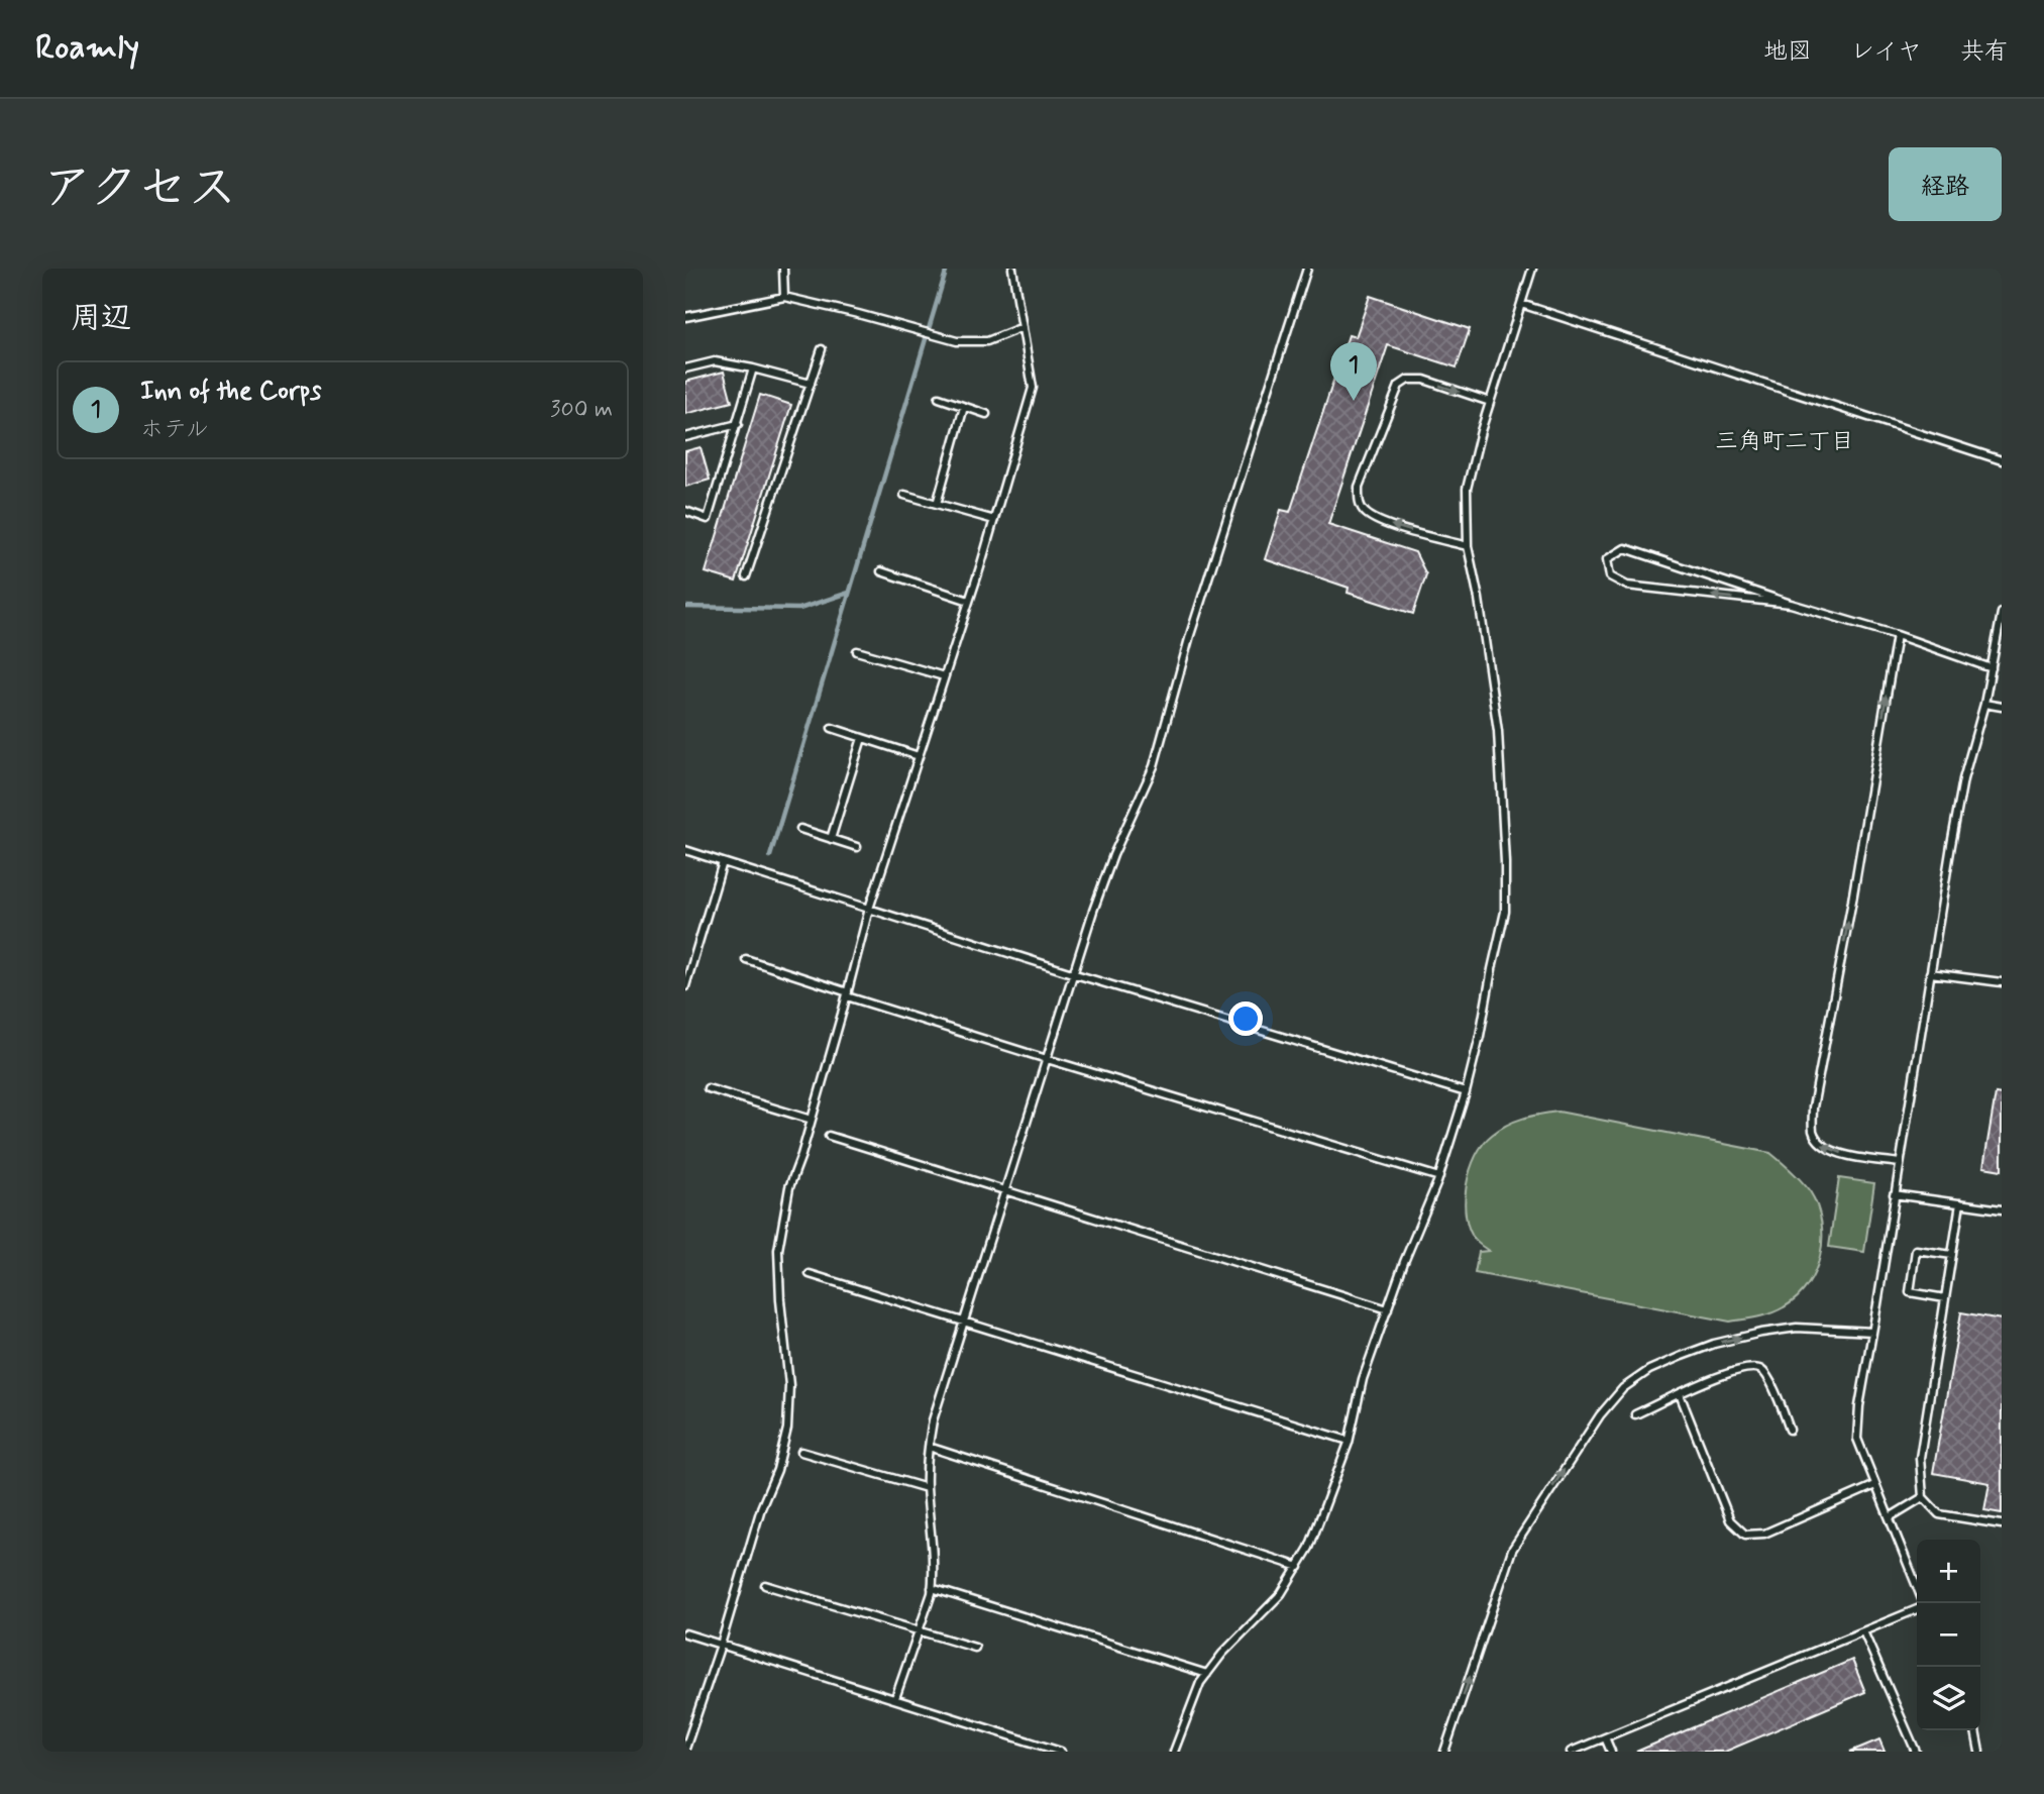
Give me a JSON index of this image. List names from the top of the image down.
{
  "districts": ["三角町二丁目"],
  "page": {
    "header": "Roamly",
    "nav": ["地図", "レイヤ", "共有"],
    "title": "アクセス",
    "buttons": "経路",
    "heading": "周辺",
    "pins": "1",
    "list": [
      {
        "mark": "1",
        "name": "Inn of the Corps",
        "note": "ホテル",
        "value": "300 m"
      }
    ],
    "map_buttons": ["+", "−"]
  }
}
